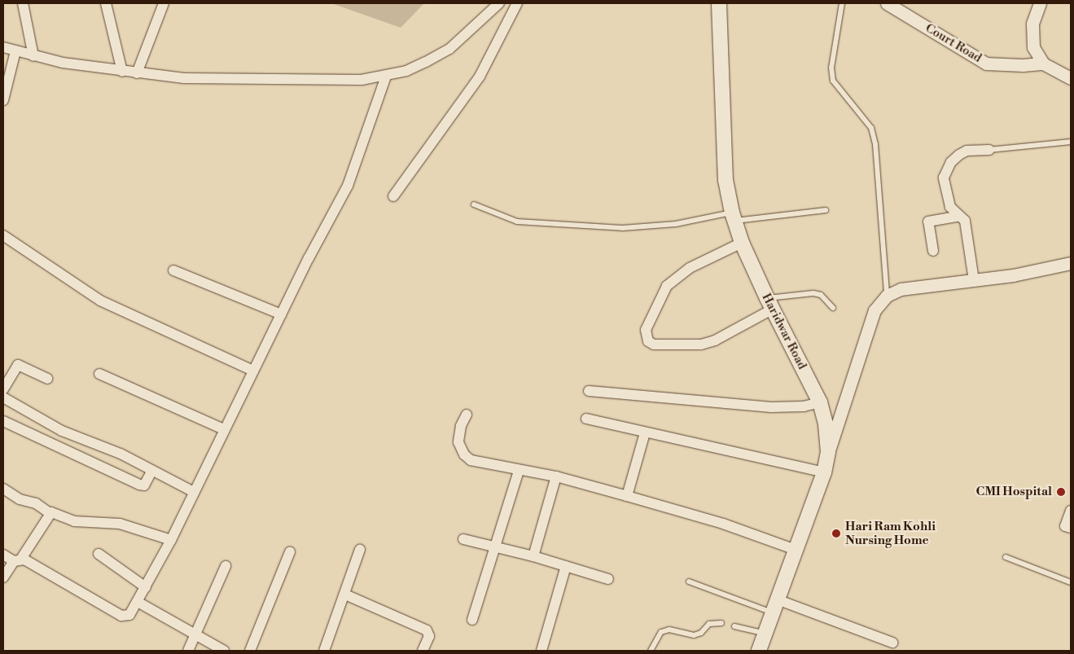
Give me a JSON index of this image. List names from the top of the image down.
{
  "streets": {
    "main road": ["Haridwar Road"],
    "street": ["Court Road"]
  },
  "places": ["CMI Hospital", "Hari Ram Kohli Nursing Home"]
}
